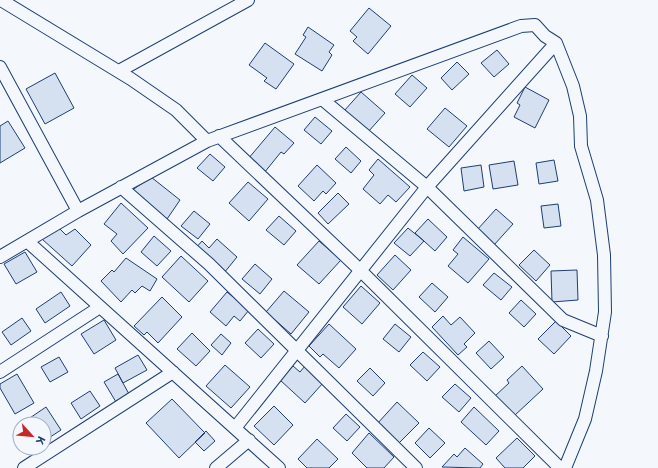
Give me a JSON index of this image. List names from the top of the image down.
{
  "north": "bottom right"
}
